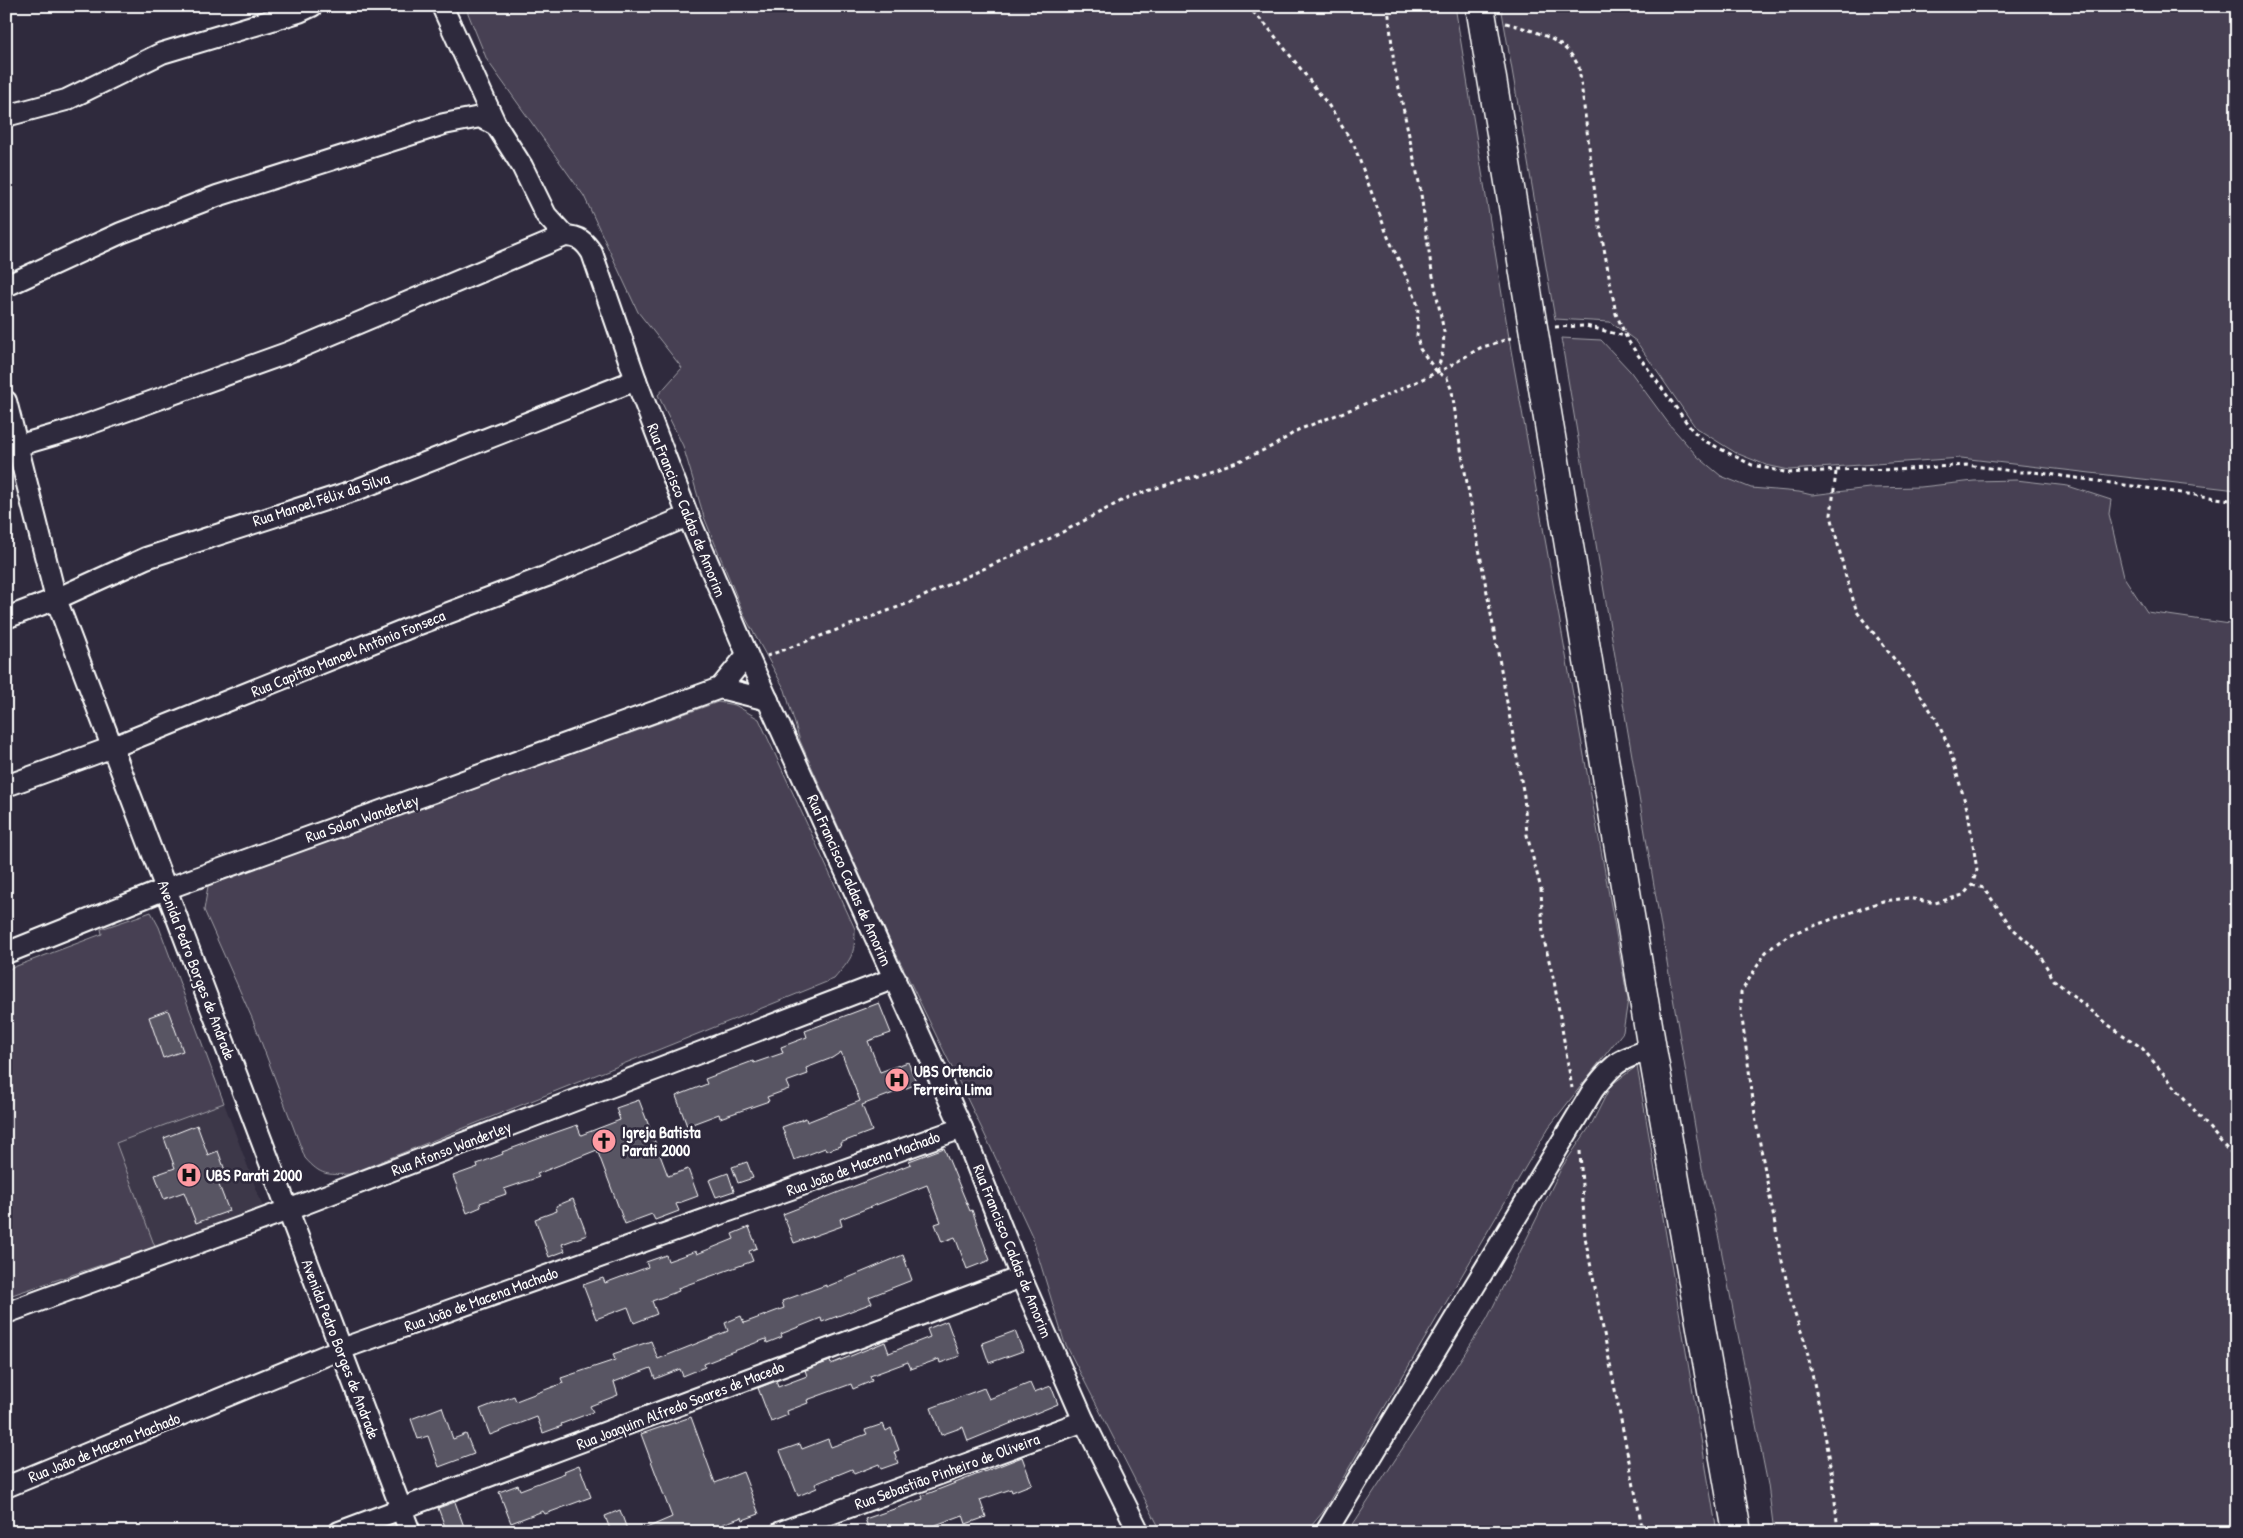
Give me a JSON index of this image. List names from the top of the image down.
{
  "streets": {
    "street": [
      "Rua Manoel Félix da Silva",
      "Rua Francisco Caldas de Amorim",
      "Rua Capitão Manoel Antônio Fonseca",
      "Rua Solon Wanderley",
      "Avenida Pedro Borges de Andrade",
      "Rua Afonso Wanderley",
      "Rua João de Macena Machado",
      "Rua Joaquim Alfredo Soares de Macedo",
      "Rua Sebastião Pinheiro de Oliveira"
    ]
  },
  "crossings": [
    ["Rua Manoel Félix da Silva", "Rua Francisco Caldas de Amorim"],
    ["Rua Manoel Félix da Silva", "Avenida Pedro Borges de Andrade"],
    ["Rua Francisco Caldas de Amorim", "Rua Capitão Manoel Antônio Fonseca"],
    ["Rua Francisco Caldas de Amorim", "Rua Afonso Wanderley"],
    ["Rua Francisco Caldas de Amorim", "Rua João de Macena Machado"],
    ["Rua Francisco Caldas de Amorim", "Rua Joaquim Alfredo Soares de Macedo"],
    ["Rua Francisco Caldas de Amorim", "Rua Sebastião Pinheiro de Oliveira"],
    ["Rua Capitão Manoel Antônio Fonseca", "Avenida Pedro Borges de Andrade"],
    ["Rua Solon Wanderley", "Avenida Pedro Borges de Andrade"],
    ["Avenida Pedro Borges de Andrade", "Rua Afonso Wanderley"],
    ["Avenida Pedro Borges de Andrade", "Rua João de Macena Machado"],
    ["Avenida Pedro Borges de Andrade", "Rua Joaquim Alfredo Soares de Macedo"]
  ],
  "places": {
    "hospital": ["UBS Ortencio Ferreira Lima", "UBS Parati 2000"],
    "church": ["Igreja Batista Parati 2000"]
  }
}
